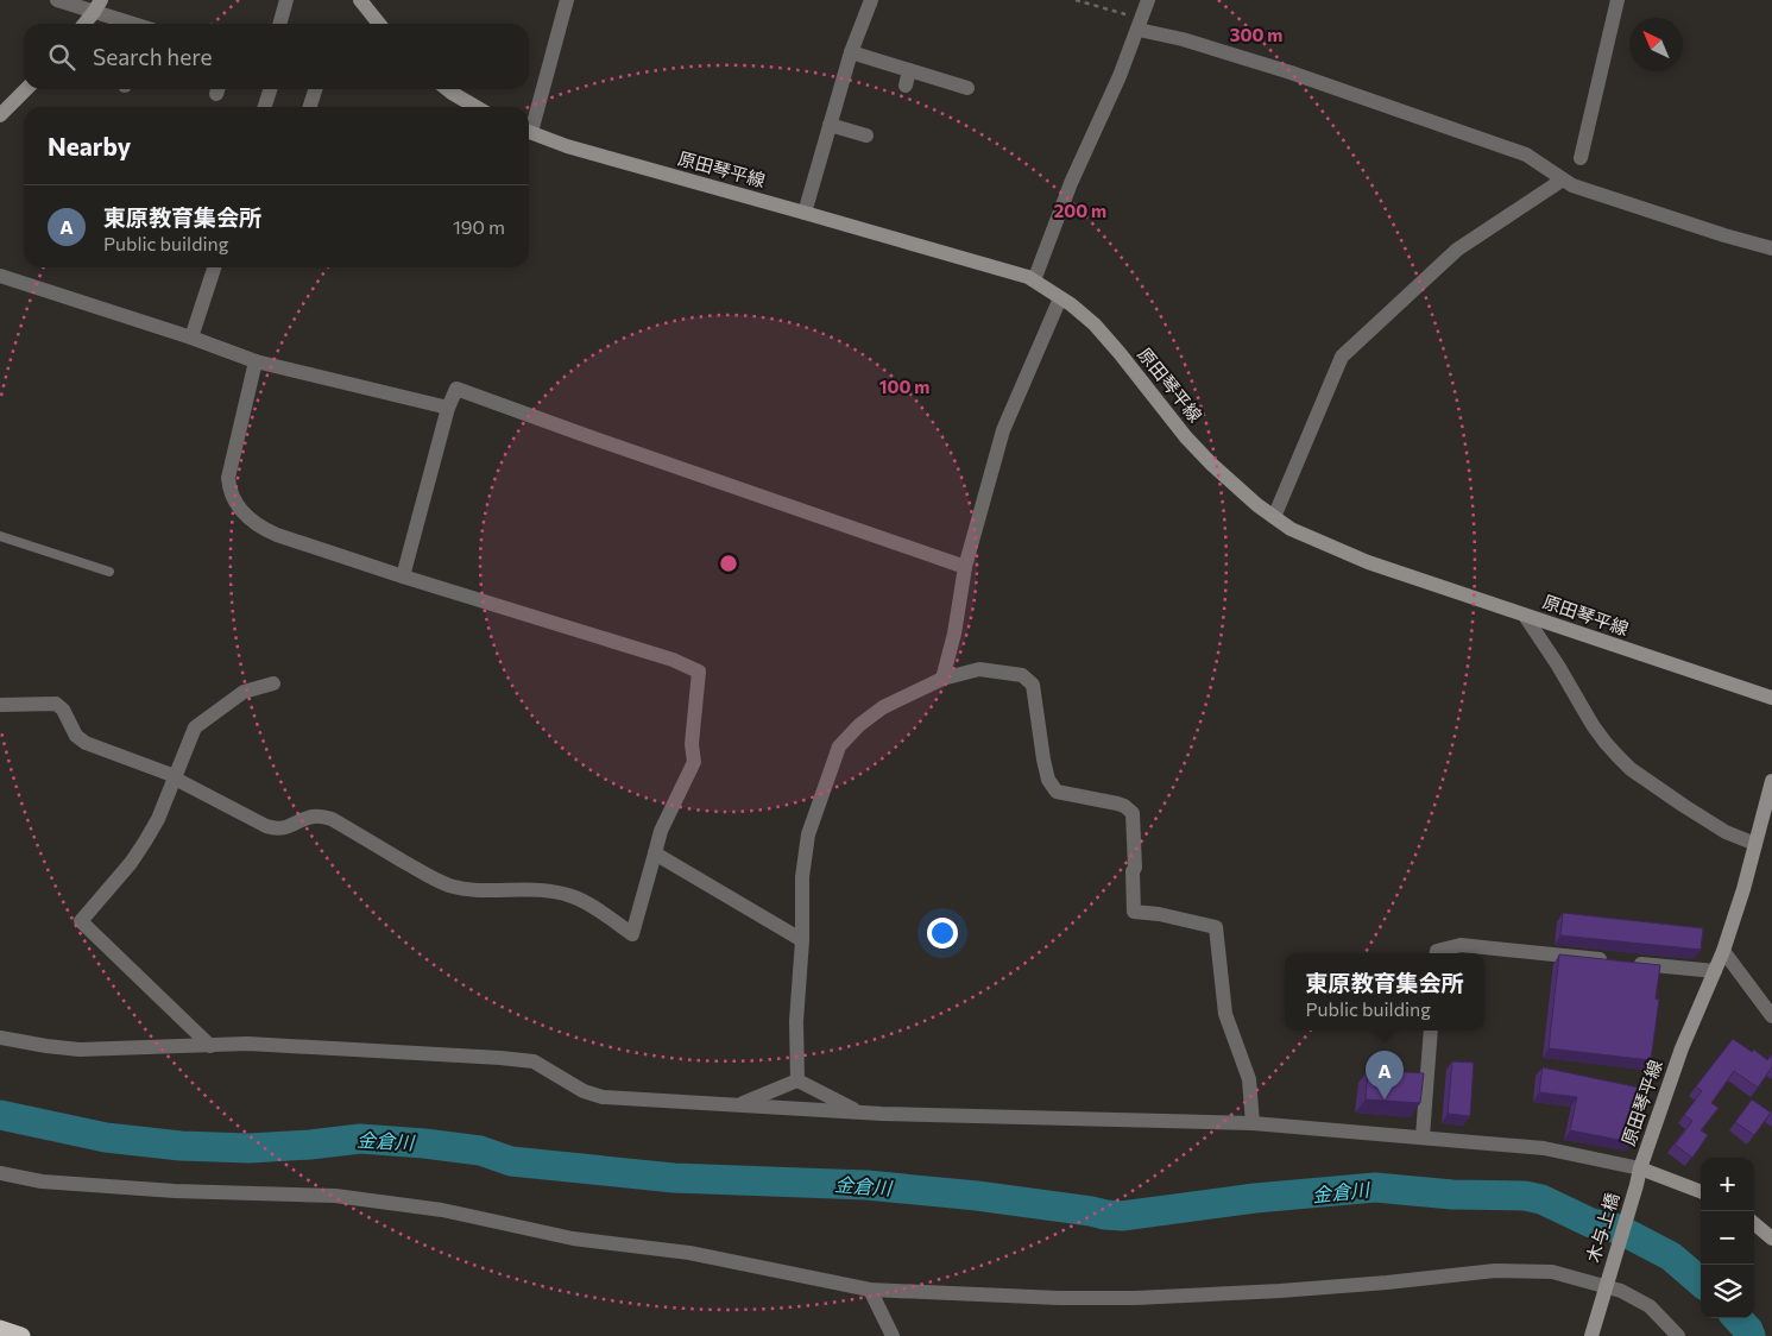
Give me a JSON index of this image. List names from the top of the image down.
{
  "streets": {
    "main road": ["原田琴平線", "木与上橋"]
  },
  "crossings": [
    ["原田琴平線", "木与上橋"]
  ],
  "water": ["金倉川"],
  "north": "top left",
  "page": {
    "search": "Search here",
    "heading": "Nearby",
    "list": [
      {
        "mark": "A",
        "name": "東原教育集会所",
        "note": "Public building",
        "value": "190 m"
      }
    ],
    "popup": ["東原教育集会所", "Public building"],
    "pins": "A",
    "map_buttons": ["+", "−"]
  },
  "rings": ["300 m", "200 m", "100 m"]
}
